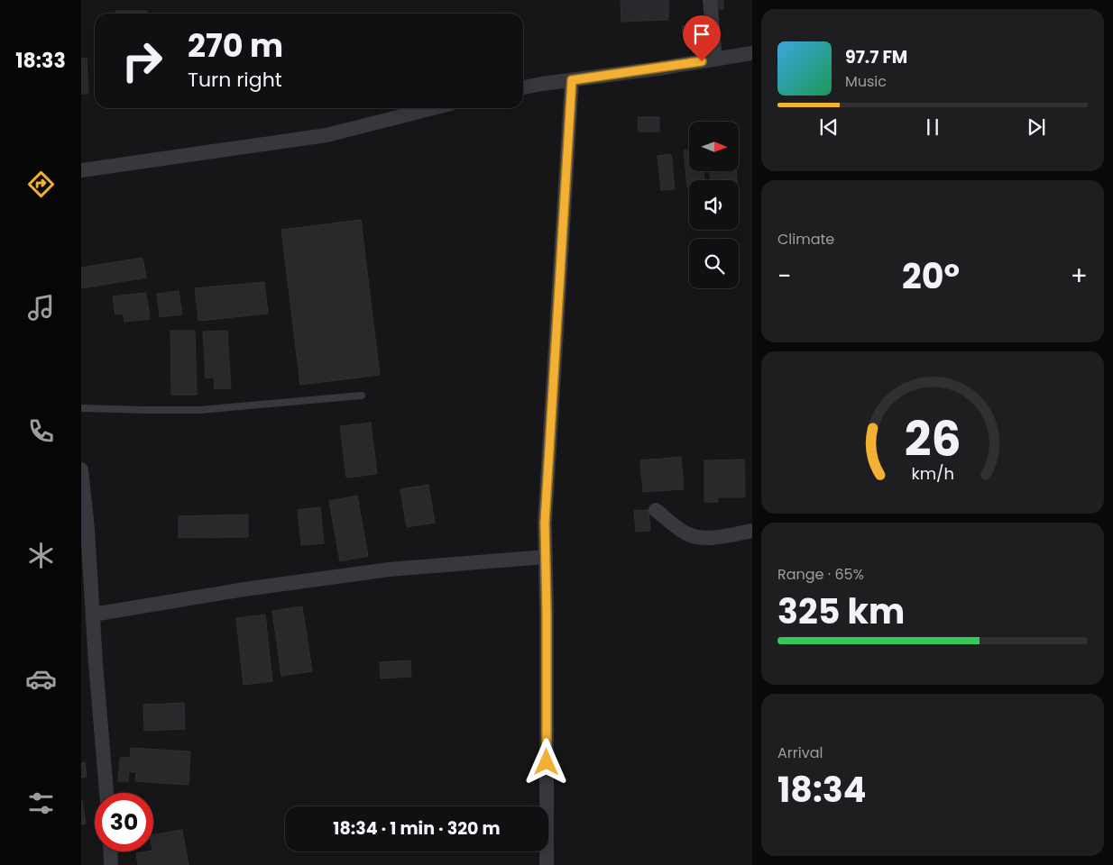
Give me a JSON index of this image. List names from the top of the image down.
{
  "north": "right",
  "page": {
    "tabs": "18:33",
    "turn": ["270 m", "Turn right"],
    "song": ["97.7 FM", "Music"],
    "tile": [
      "Climate",
      ["Range · 65%", "325 km"],
      ["Arrival", "18:34"]
    ],
    "heat": ["−", "20°", "+"],
    "limit": "30",
    "trip": "18:34 · 1 min · 320 m",
    "gauge": ["26", "km/h"]
  }
}
